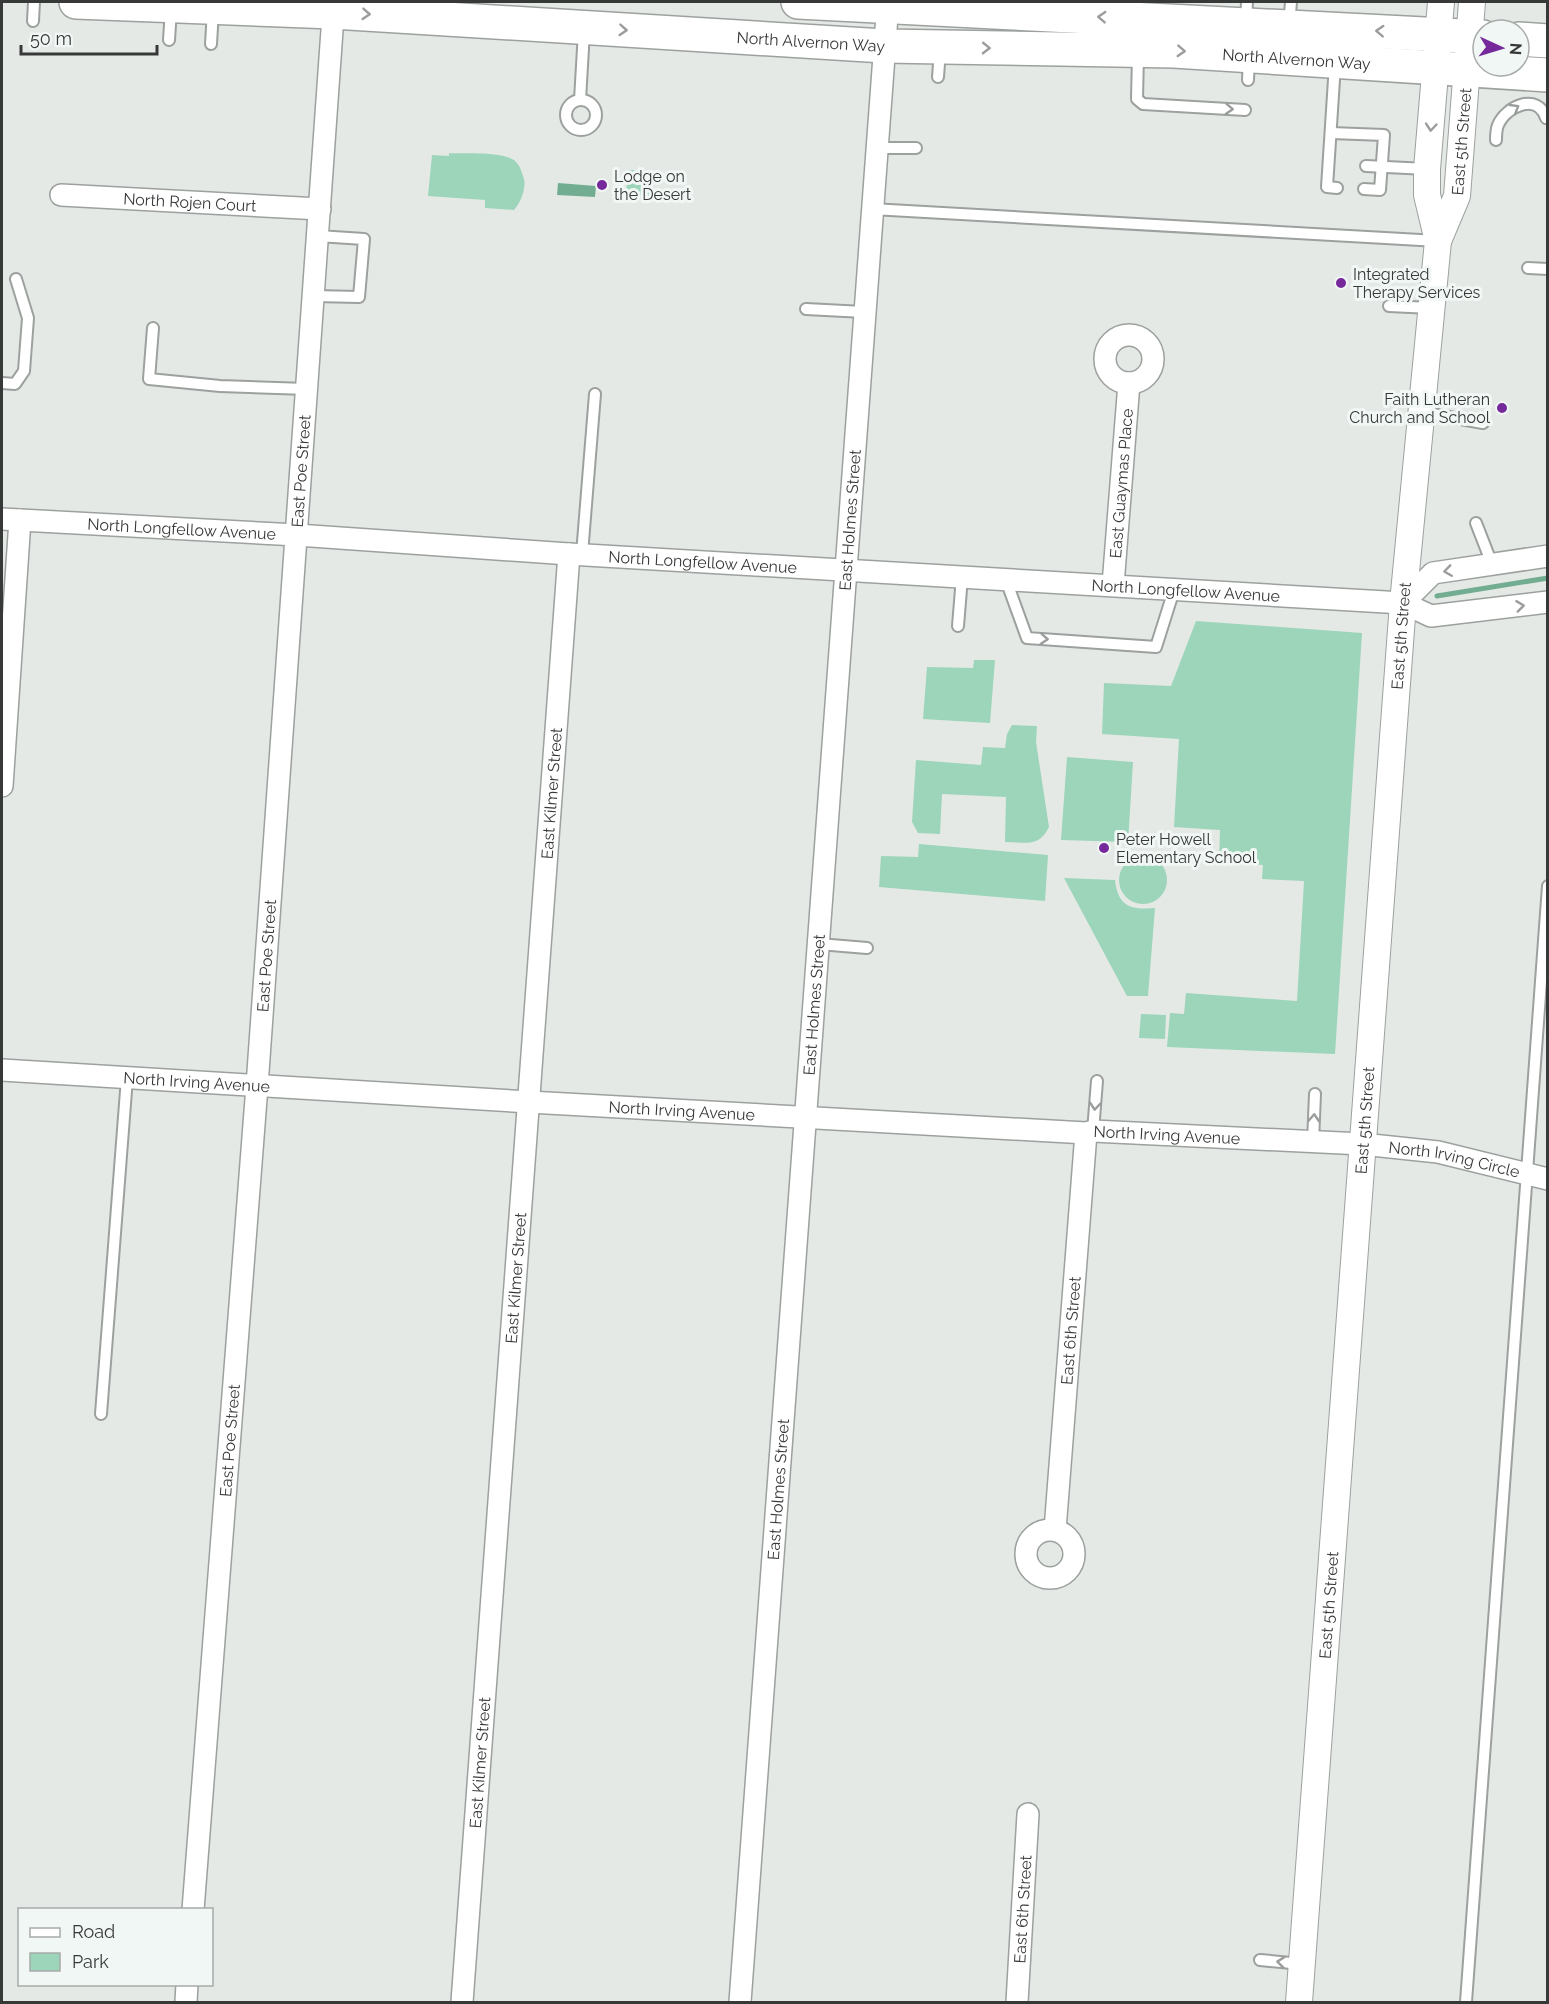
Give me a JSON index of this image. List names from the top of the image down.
{
  "streets": {
    "main road": ["North Alvernon Way"],
    "street": [
      "East 5th Street",
      "North Rojen Court",
      "East Poe Street",
      "East Guaymas Place",
      "East Holmes Street",
      "North Longfellow Avenue",
      "East Kilmer Street",
      "North Irving Avenue",
      "North Irving Circle",
      "East 6th Street"
    ]
  },
  "crossings": [
    ["North Alvernon Way", "East 5th Street"],
    ["North Alvernon Way", "East Poe Street"],
    ["North Alvernon Way", "East Holmes Street"],
    ["East 5th Street", "North Longfellow Avenue"],
    ["East 5th Street", "North Irving Avenue"],
    ["East 5th Street", "North Irving Circle"],
    ["North Rojen Court", "East Poe Street"],
    ["East Poe Street", "North Longfellow Avenue"],
    ["East Poe Street", "North Irving Avenue"],
    ["East Guaymas Place", "North Longfellow Avenue"],
    ["East Holmes Street", "North Longfellow Avenue"],
    ["East Holmes Street", "North Irving Avenue"],
    ["North Longfellow Avenue", "East Kilmer Street"],
    ["East Kilmer Street", "North Irving Avenue"],
    ["North Irving Avenue", "North Irving Circle"],
    ["North Irving Avenue", "East 6th Street"]
  ],
  "places": [
    "Lodge on the Desert",
    "Integrated Therapy Services",
    "Faith Lutheran Church and School",
    "Peter Howell Elementary School"
  ],
  "legend": ["Road", "Park"],
  "scale_bar": "50 m",
  "north": "right"
}
